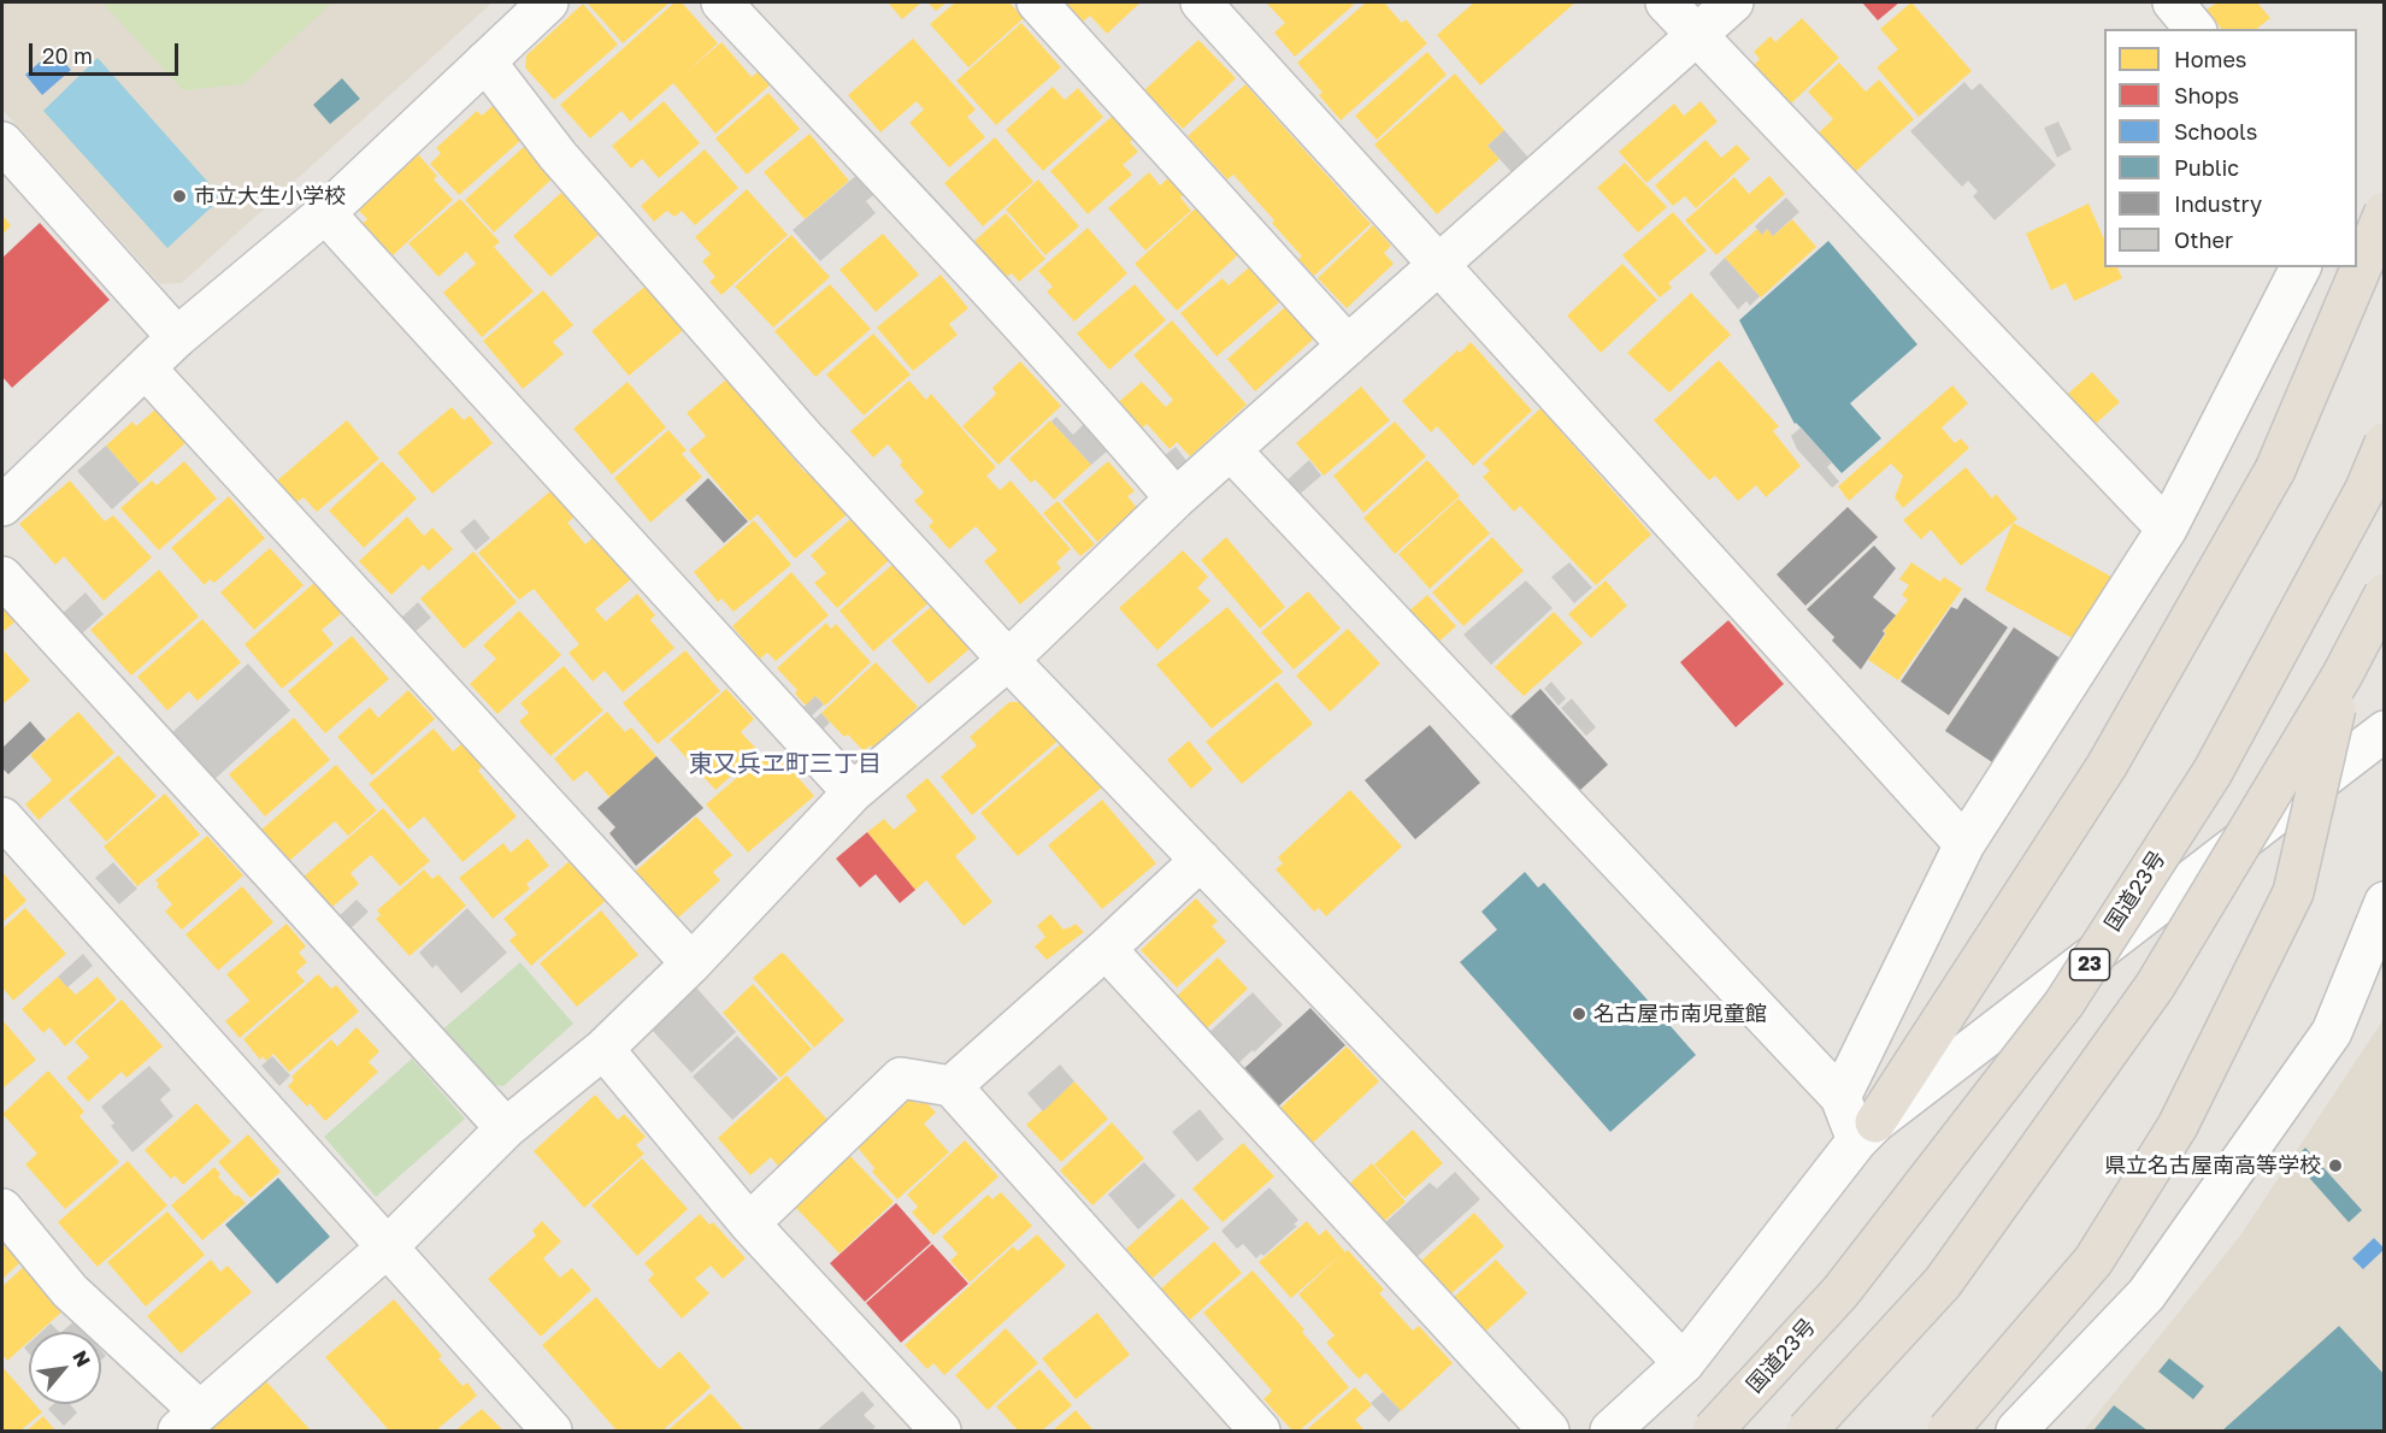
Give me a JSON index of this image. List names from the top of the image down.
{
  "streets": {
    "highway": ["国道23号", "23"]
  },
  "districts": ["東又兵ヱ町三丁目"],
  "places": ["市立大生小学校", "名古屋市南児童館", "県立名古屋南高等学校"],
  "legend": [
    "Homes",
    "Shops",
    "Schools",
    "Public",
    "Industry",
    "Other"
  ],
  "scale_bar": "20 m",
  "north": "top right"
}
